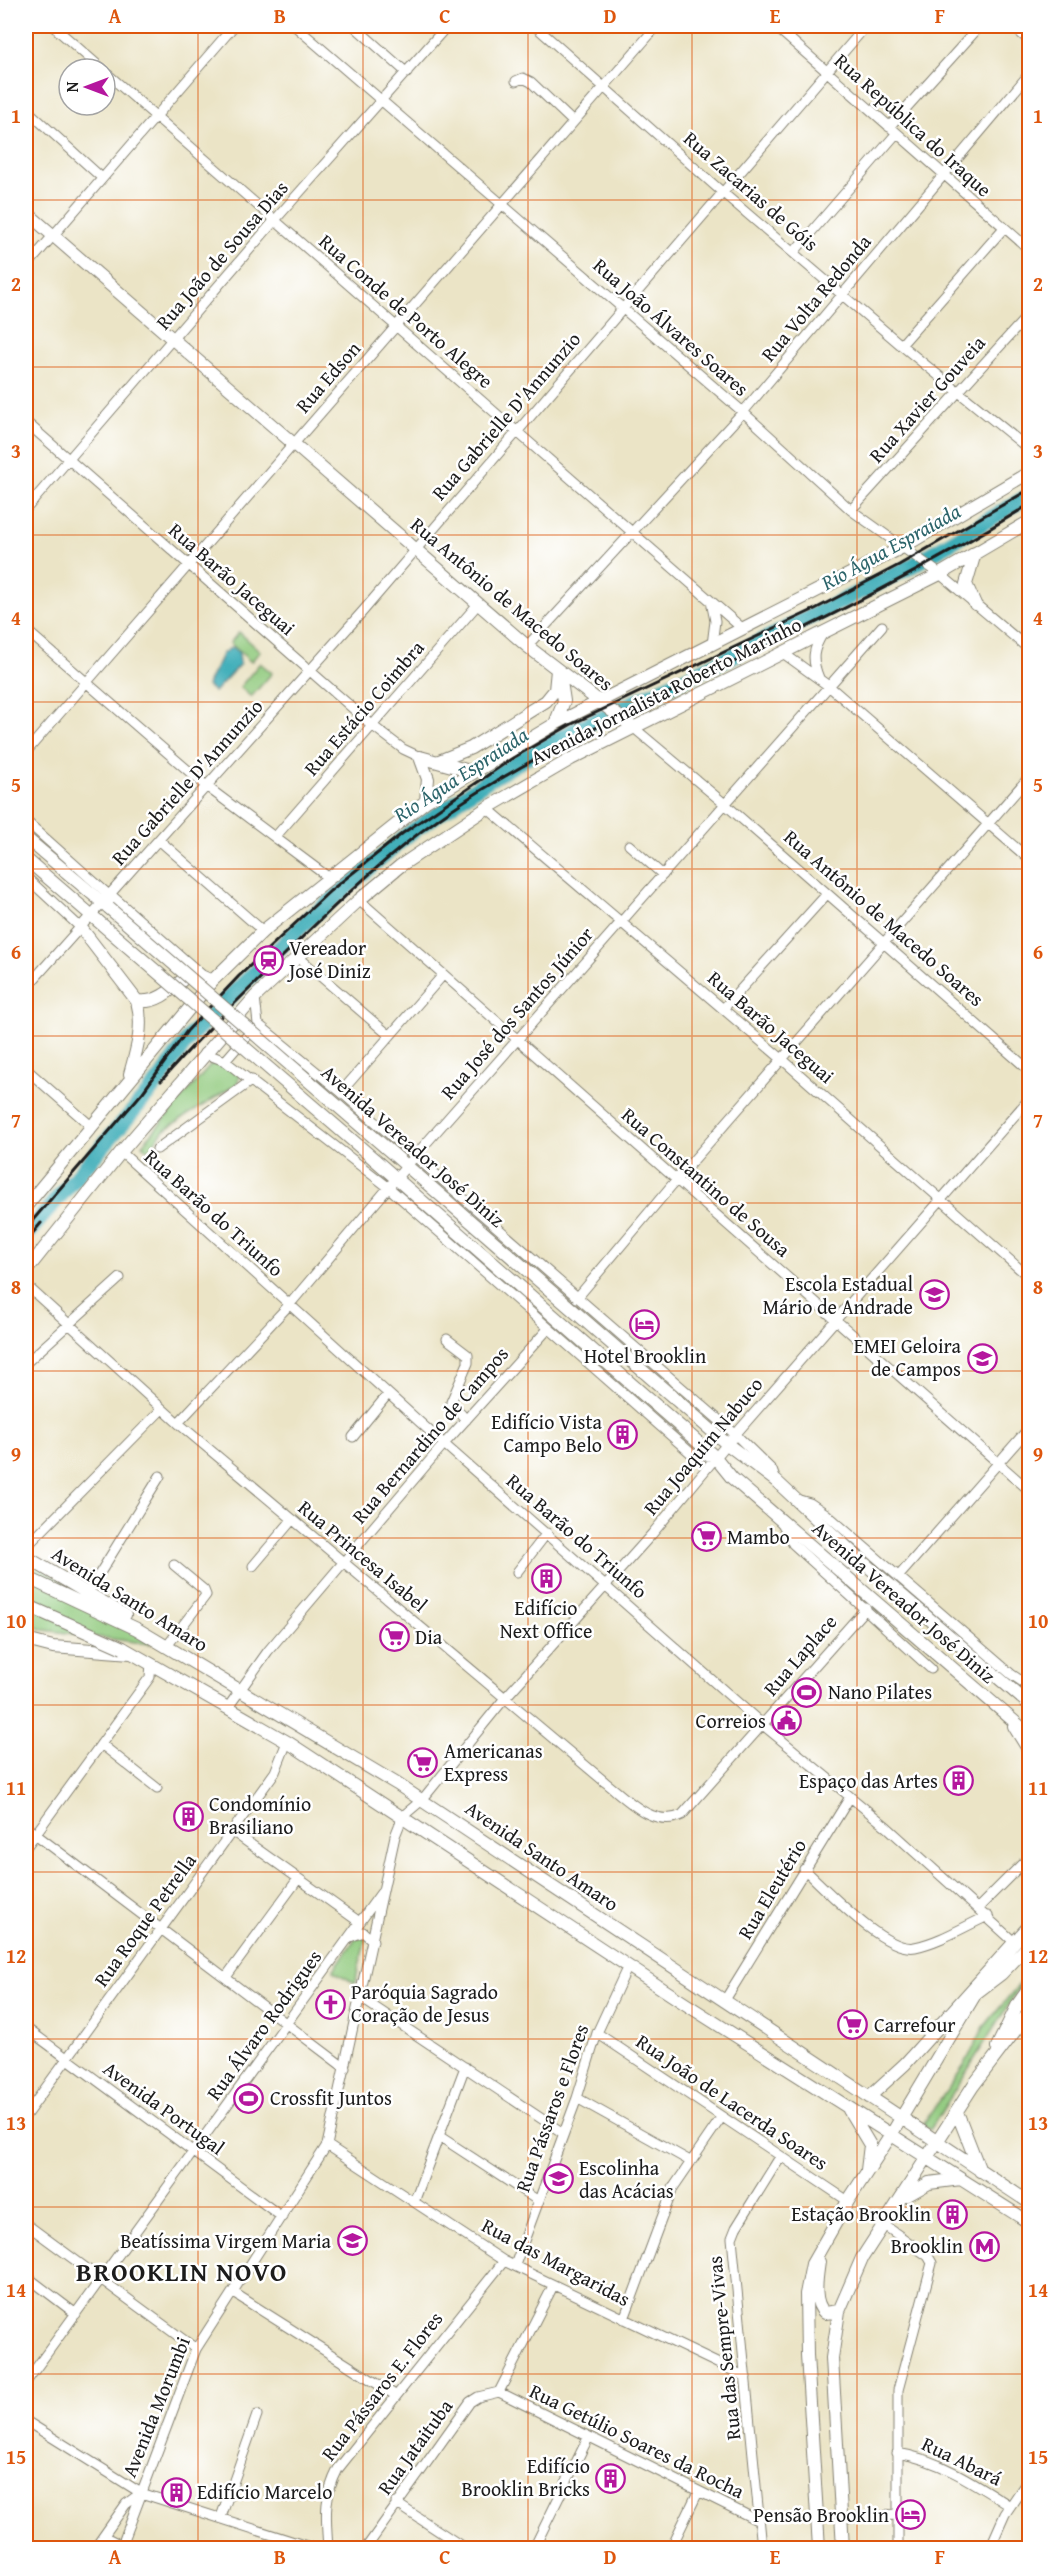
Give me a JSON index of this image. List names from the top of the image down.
{
  "streets": {
    "main road": [
      "Rua Antônio de Macedo Soares",
      "Avenida Jornalista Roberto Marinho",
      "Avenida Vereador José Diniz",
      "Avenida Santo Amaro"
    ],
    "street": [
      "Rua República do Iraque",
      "Rua Zacarias de Góis",
      "Rua João de Sousa Dias",
      "Rua Volta Redonda",
      "Rua Conde de Porto Alegre",
      "Rua João Álvares Soares",
      "Rua Edson",
      "Rua Xavier Gouveia",
      "Rua Gabrielle D'Annunzio",
      "Rua Barão Jaceguai",
      "Rua Estácio Coimbra",
      "Rua José dos Santos Júnior",
      "Rua Constantino de Sousa",
      "Rua Barão do Triunfo",
      "Rua Bernardino de Campos",
      "Rua Joaquim Nabuco",
      "Rua Princesa Isabel",
      "Rua Laplace",
      "Rua Eleutério",
      "Rua Roque Petrella",
      "Rua Álvaro Rodrigues",
      "Rua João de Lacerda Soares",
      "Avenida Portugal",
      "Rua Pássaros e Flores",
      "Rua das Margaridas",
      "Rua das Sempre-Vivas",
      "Rua Pássaros E. Flores",
      "Avenida Morumbi",
      "Rua Getúlio Soares da Rocha",
      "Rua Jataituba",
      "Rua Abará"
    ]
  },
  "crossings": [
    ["Rua República do Iraque", "Rua Volta Redonda"],
    ["Rua República do Iraque", "Rua Gabrielle D'Annunzio"],
    ["Rua Zacarias de Góis", "Rua Volta Redonda"],
    ["Rua Zacarias de Góis", "Rua Edson"],
    ["Rua Zacarias de Góis", "Rua Xavier Gouveia"],
    ["Rua Zacarias de Góis", "Rua Gabrielle D'Annunzio"],
    ["Rua João de Sousa Dias", "Rua Conde de Porto Alegre"],
    ["Rua João de Sousa Dias", "Rua João Álvares Soares"],
    ["Rua João de Sousa Dias", "Rua Barão Jaceguai"],
    ["Rua João de Sousa Dias", "Rua Antônio de Macedo Soares"],
    ["Rua Volta Redonda", "Rua Conde de Porto Alegre"],
    ["Rua Volta Redonda", "Rua João Álvares Soares"],
    ["Rua Volta Redonda", "Rua Antônio de Macedo Soares"],
    ["Rua Conde de Porto Alegre", "Rua Edson"],
    ["Rua Conde de Porto Alegre", "Rua Gabrielle D'Annunzio"],
    ["Rua Conde de Porto Alegre", "Avenida Jornalista Roberto Marinho"],
    ["Rua João Álvares Soares", "Rua Edson"],
    ["Rua João Álvares Soares", "Rua Xavier Gouveia"],
    ["Rua João Álvares Soares", "Rua Gabrielle D'Annunzio"],
    ["Rua João Álvares Soares", "Avenida Jornalista Roberto Marinho"],
    ["Rua Edson", "Rua Barão Jaceguai"],
    ["Rua Edson", "Rua Antônio de Macedo Soares"],
    ["Rua Gabrielle D'Annunzio", "Rua Barão Jaceguai"],
    ["Rua Gabrielle D'Annunzio", "Rua Antônio de Macedo Soares"],
    ["Rua Gabrielle D'Annunzio", "Avenida Vereador José Diniz"],
    ["Rua Barão Jaceguai", "Avenida Jornalista Roberto Marinho"],
    ["Rua Barão Jaceguai", "Rua Estácio Coimbra"],
    ["Rua Barão Jaceguai", "Rua José dos Santos Júnior"],
    ["Rua Barão Jaceguai", "Rua Joaquim Nabuco"],
    ["Rua Antônio de Macedo Soares", "Avenida Jornalista Roberto Marinho"],
    ["Rua Antônio de Macedo Soares", "Rua Estácio Coimbra"],
    ["Rua Antônio de Macedo Soares", "Rua José dos Santos Júnior"],
    ["Avenida Jornalista Roberto Marinho", "Avenida Vereador José Diniz"],
    ["Avenida Jornalista Roberto Marinho", "Rua Constantino de Sousa"],
    ["Avenida Jornalista Roberto Marinho", "Rua Barão do Triunfo"],
    ["Rua José dos Santos Júnior", "Avenida Vereador José Diniz"],
    ["Rua José dos Santos Júnior", "Rua Constantino de Sousa"],
    ["Rua José dos Santos Júnior", "Rua Barão do Triunfo"],
    ["Rua José dos Santos Júnior", "Rua Princesa Isabel"],
    ["Avenida Vereador José Diniz", "Rua Bernardino de Campos"],
    ["Avenida Vereador José Diniz", "Rua Joaquim Nabuco"],
    ["Avenida Vereador José Diniz", "Rua Laplace"],
    ["Rua Constantino de Sousa", "Rua Joaquim Nabuco"],
    ["Rua Barão do Triunfo", "Rua Bernardino de Campos"],
    ["Rua Barão do Triunfo", "Rua Joaquim Nabuco"],
    ["Rua Barão do Triunfo", "Rua Laplace"],
    ["Rua Barão do Triunfo", "Rua Eleutério"],
    ["Rua Bernardino de Campos", "Rua Princesa Isabel"],
    ["Rua Bernardino de Campos", "Avenida Santo Amaro"],
    ["Rua Joaquim Nabuco", "Rua Princesa Isabel"],
    ["Rua Joaquim Nabuco", "Avenida Santo Amaro"],
    ["Rua Joaquim Nabuco", "Avenida Morumbi"],
    ["Rua Princesa Isabel", "Rua Laplace"],
    ["Avenida Santo Amaro", "Rua Eleutério"],
    ["Rua Roque Petrella", "Avenida Portugal"],
    ["Rua Álvaro Rodrigues", "Avenida Portugal"],
    ["Rua Álvaro Rodrigues", "Avenida Morumbi"],
    ["Rua João de Lacerda Soares", "Rua Pássaros e Flores"],
    ["Rua João de Lacerda Soares", "Rua das Sempre-Vivas"],
    ["Avenida Portugal", "Avenida Morumbi"],
    ["Rua Pássaros e Flores", "Rua das Margaridas"],
    ["Rua das Margaridas", "Rua das Sempre-Vivas"],
    ["Rua das Margaridas", "Rua Pássaros E. Flores"],
    ["Rua das Margaridas", "Avenida Morumbi"],
    ["Rua das Sempre-Vivas", "Rua Getúlio Soares da Rocha"],
    ["Rua Getúlio Soares da Rocha", "Rua Jataituba"]
  ],
  "districts": ["BROOKLIN NOVO"],
  "water": ["Rio Água Espraiada"],
  "places": {
    "station": ["Vereador José Diniz"],
    "school or university": [
      "Escola Estadual Mário de Andrade",
      "EMEI Geloira de Campos",
      "Escolinha das Acácias",
      "Beatíssima Virgem Maria"
    ],
    "hotel": ["Hotel Brooklin", "Pensão Brooklin"],
    "building": [
      "Edifício Vista Campo Belo",
      "Edifício Next Office",
      "Espaço das Artes",
      "Condomínio Brasiliano",
      "Estação Brooklin",
      "Edifício Brooklin Bricks",
      "Edifício Marcelo"
    ],
    "supermarket": [
      "Mambo",
      "Dia",
      "Americanas Express",
      "Carrefour"
    ],
    "sports": ["Nano Pilates", "Crossfit Juntos"],
    "public building": ["Correios"],
    "church": ["Paróquia Sagrado Coração de Jesus"],
    "metro station": ["Brooklin"]
  },
  "north": "left",
  "grid": {
    "columns": [
      "A",
      "B",
      "C",
      "D",
      "E",
      "F"
    ],
    "rows": [
      "1",
      "2",
      "3",
      "4",
      "5",
      "6",
      "7",
      "8",
      "9",
      "10",
      "11",
      "12",
      "13",
      "14",
      "15"
    ]
  }
}
